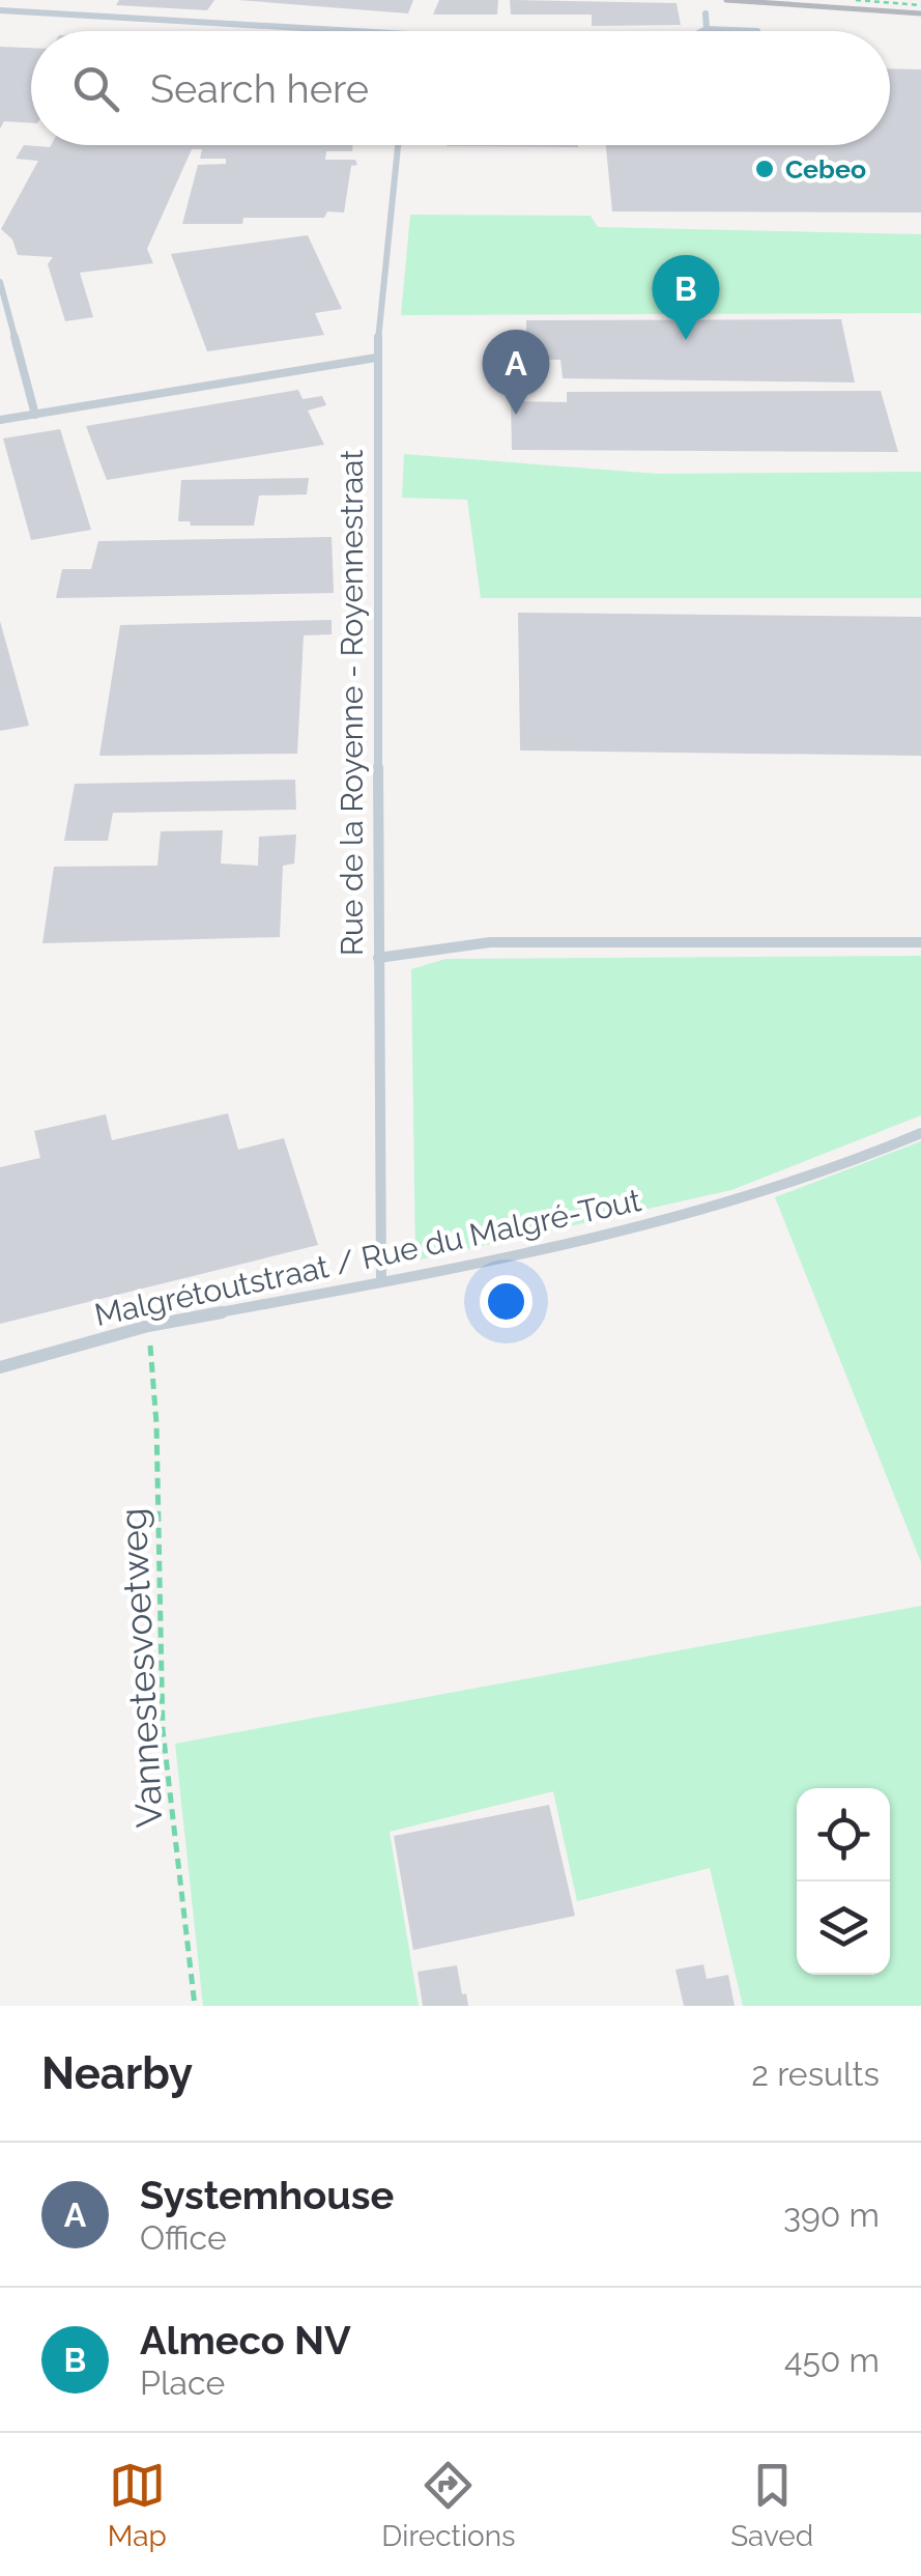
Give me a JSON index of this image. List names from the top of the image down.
{
  "streets": {
    "lane": ["Rue de la Royenne - Royennestraat", "Malgrétoutstraat / Rue du Malgré-Tout"],
    "path": ["Vannestesvoetweg"]
  },
  "crossings": [
    ["Rue de la Royenne - Royennestraat", "Malgrétoutstraat / Rue du Malgré-Tout"],
    ["Malgrétoutstraat / Rue du Malgré-Tout", "Vannestesvoetweg"]
  ],
  "places": ["Cebeo"],
  "page": {
    "search": "Search here",
    "pins": ["B", "A"],
    "heading": ["Nearby", "2 results"],
    "list": [
      {
        "mark": "A",
        "name": "Systemhouse",
        "note": "Office",
        "value": "390 m"
      },
      {
        "mark": "B",
        "name": "Almeco NV",
        "note": "Place",
        "value": "450 m"
      }
    ],
    "nav": ["Map", "Directions", "Saved"]
  }
}
